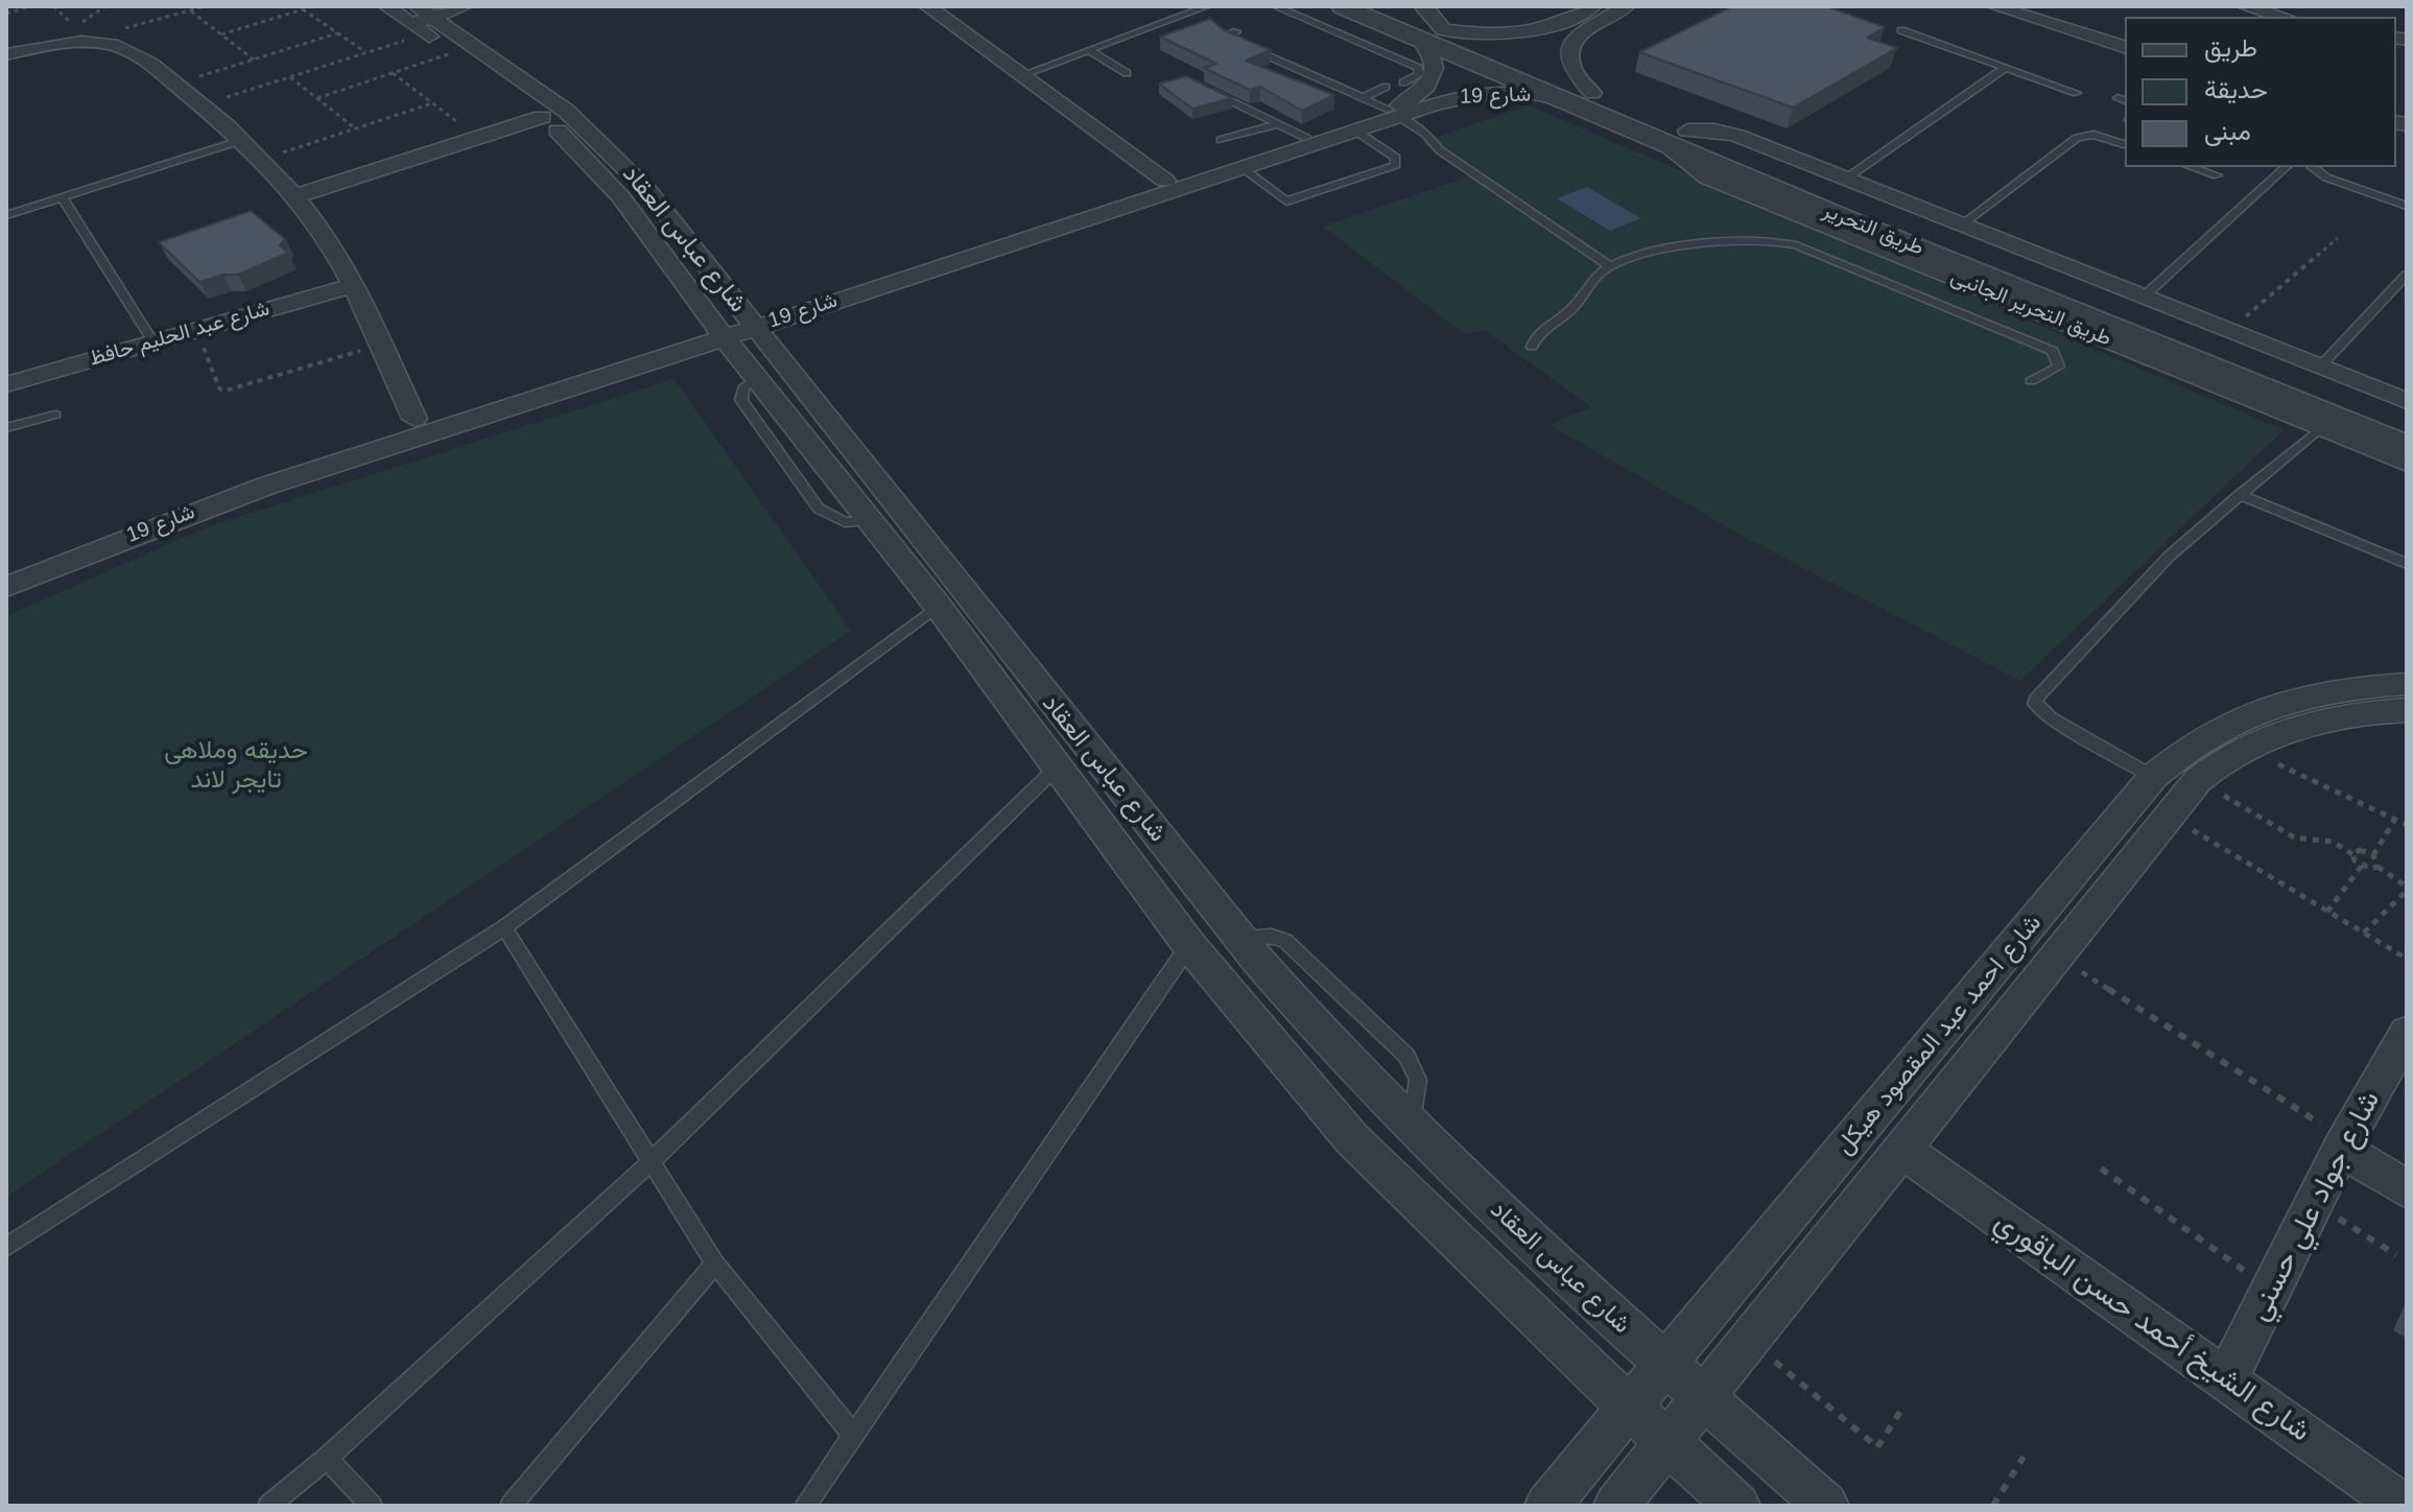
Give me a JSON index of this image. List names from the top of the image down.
{
  "streets": {
    "street": [
      "شارع 19",
      "طريق التحرير",
      "شارع عباس العقاد",
      "طريق التحرير الجانبى",
      "شارع عبد الحليم حافظ",
      "شارع احمد عبد المقصود هيكل",
      "شارع جواد علي حسني",
      "شارع الشيخ أحمد حسن الباقوري"
    ]
  },
  "crossings": [
    ["شارع 19", "طريق التحرير"],
    ["شارع 19", "شارع عباس العقاد"],
    ["طريق التحرير", "طريق التحرير الجانبى"],
    ["شارع عباس العقاد", "شارع احمد عبد المقصود هيكل"],
    ["شارع احمد عبد المقصود هيكل", "شارع الشيخ أحمد حسن الباقوري"],
    ["شارع جواد علي حسني", "شارع الشيخ أحمد حسن الباقوري"]
  ],
  "parks": ["حديقه وملاهى تايجر لاند"],
  "legend": ["طريق", "حديقة", "مبنى"]
}
